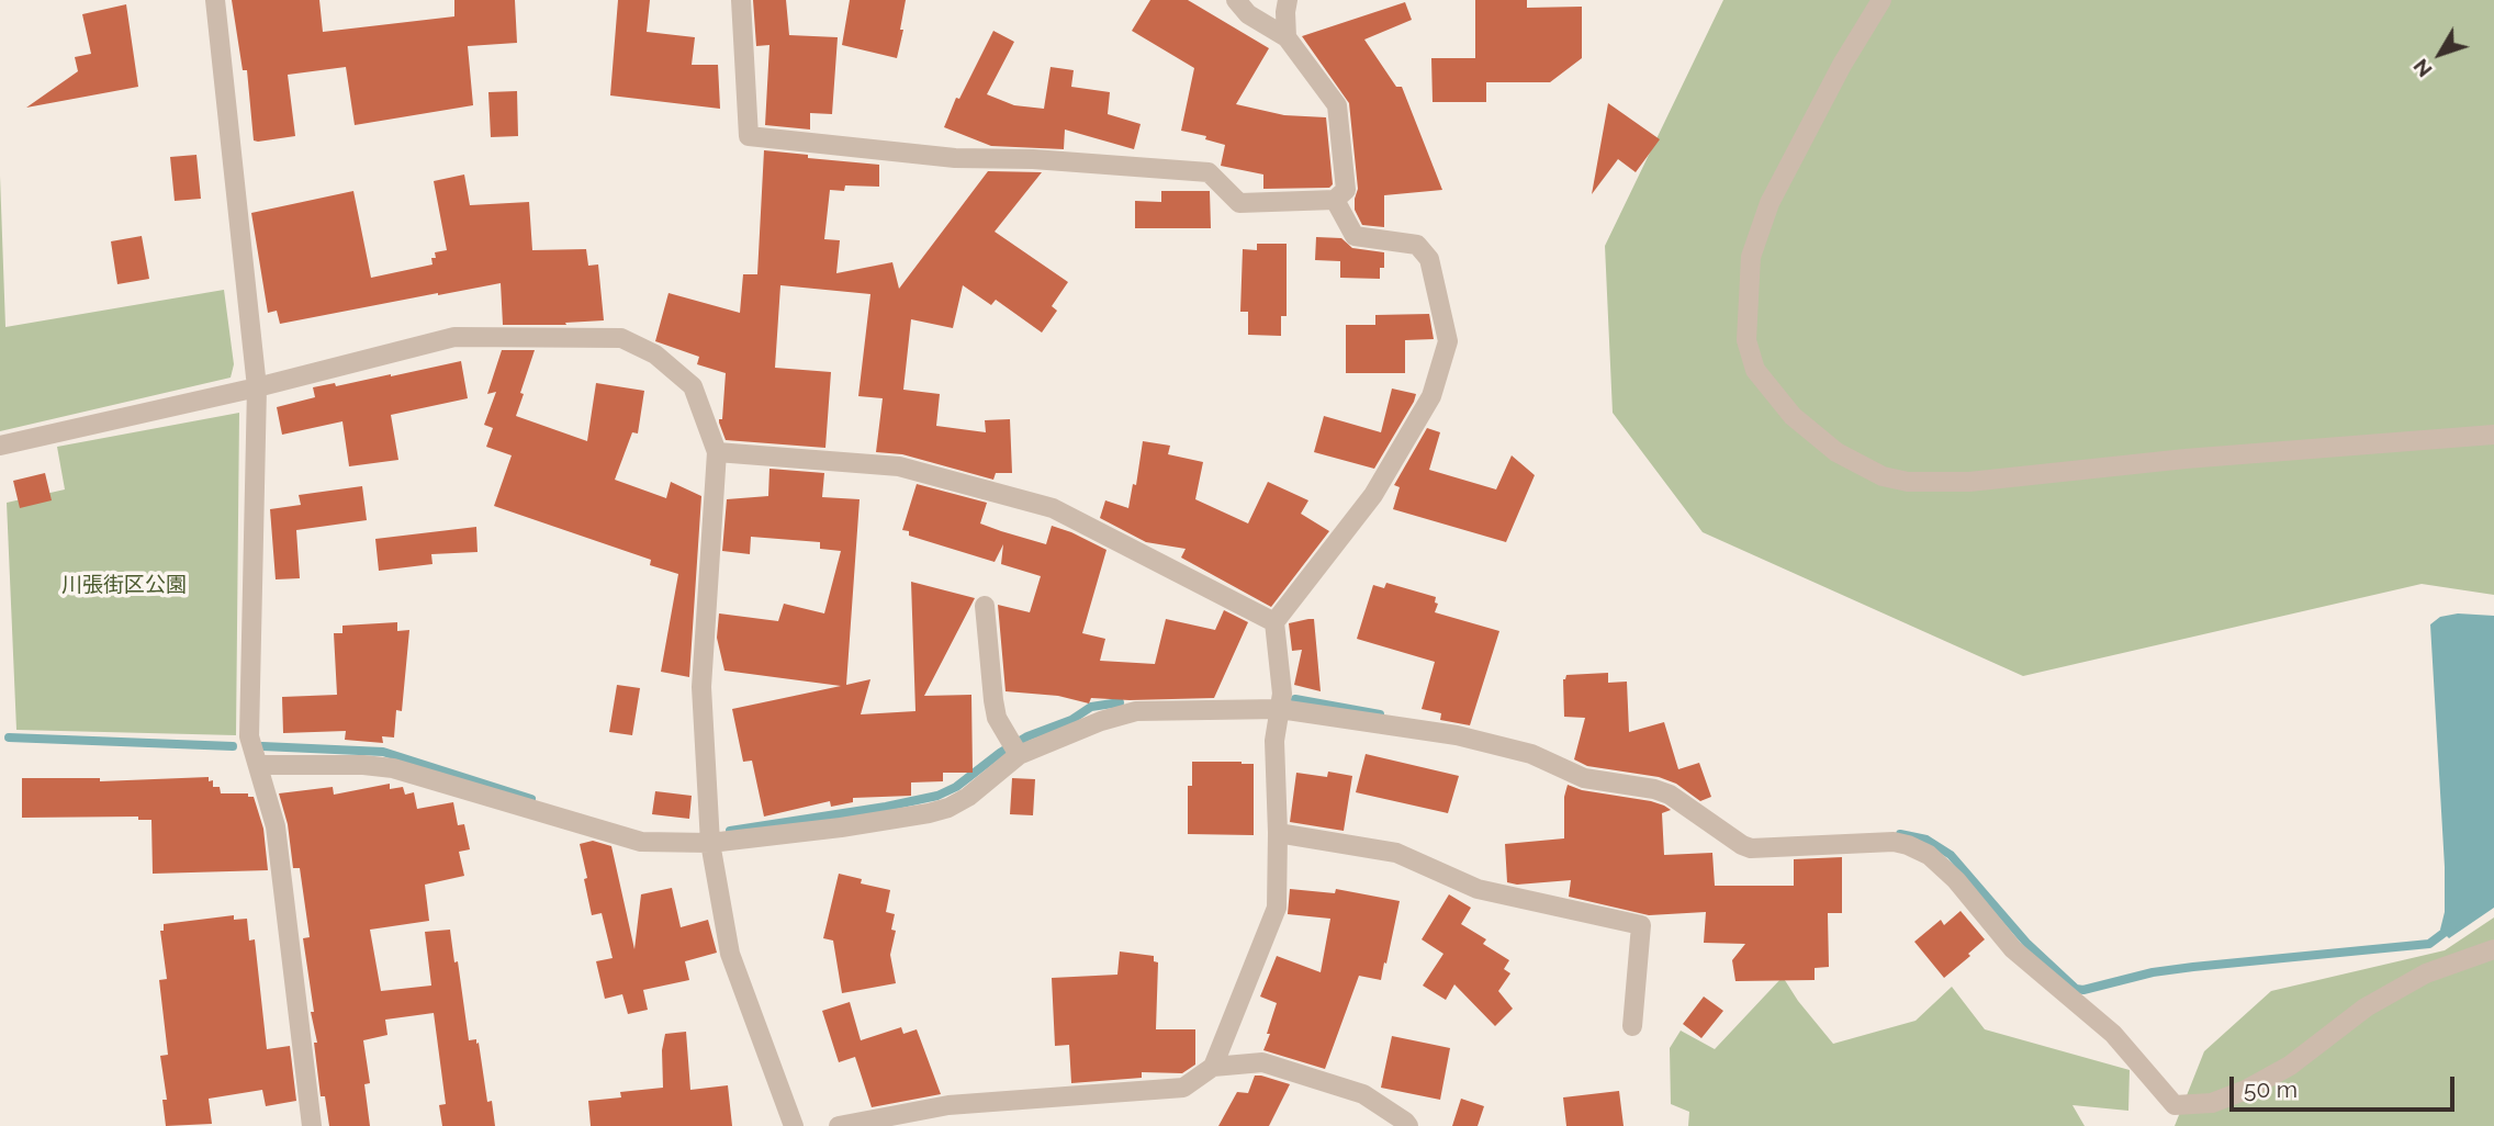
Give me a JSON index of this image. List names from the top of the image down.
{
  "parks": ["川張街区公園"],
  "scale_bar": "50 m",
  "north": "bottom left"
}
